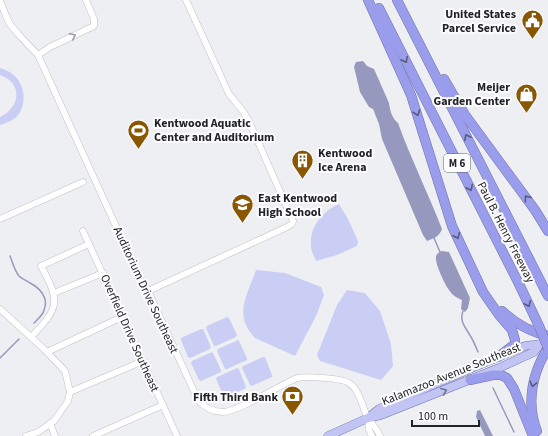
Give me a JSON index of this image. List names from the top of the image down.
{
  "streets": {
    "highway": ["M 6", "Paul B. Henry Freeway"],
    "main road": ["Kalamazoo Avenue Southeast"],
    "street": ["Auditorium Drive Southeast", "Overfield Drive Southeast"]
  },
  "crossings": [
    ["Paul B. Henry Freeway", "Kalamazoo Avenue Southeast"],
    ["Auditorium Drive Southeast", "Kalamazoo Avenue Southeast"]
  ],
  "places": {
    "public building": ["United States Parcel Service"],
    "shop": ["Meijer Garden Center"],
    "sports": ["Kentwood Aquatic Center and Auditorium"],
    "building": ["Kentwood Ice Arena"],
    "school or university": ["East Kentwood High School"],
    "bank": ["Fifth Third Bank"]
  },
  "scale_bar": "100 m"
}
